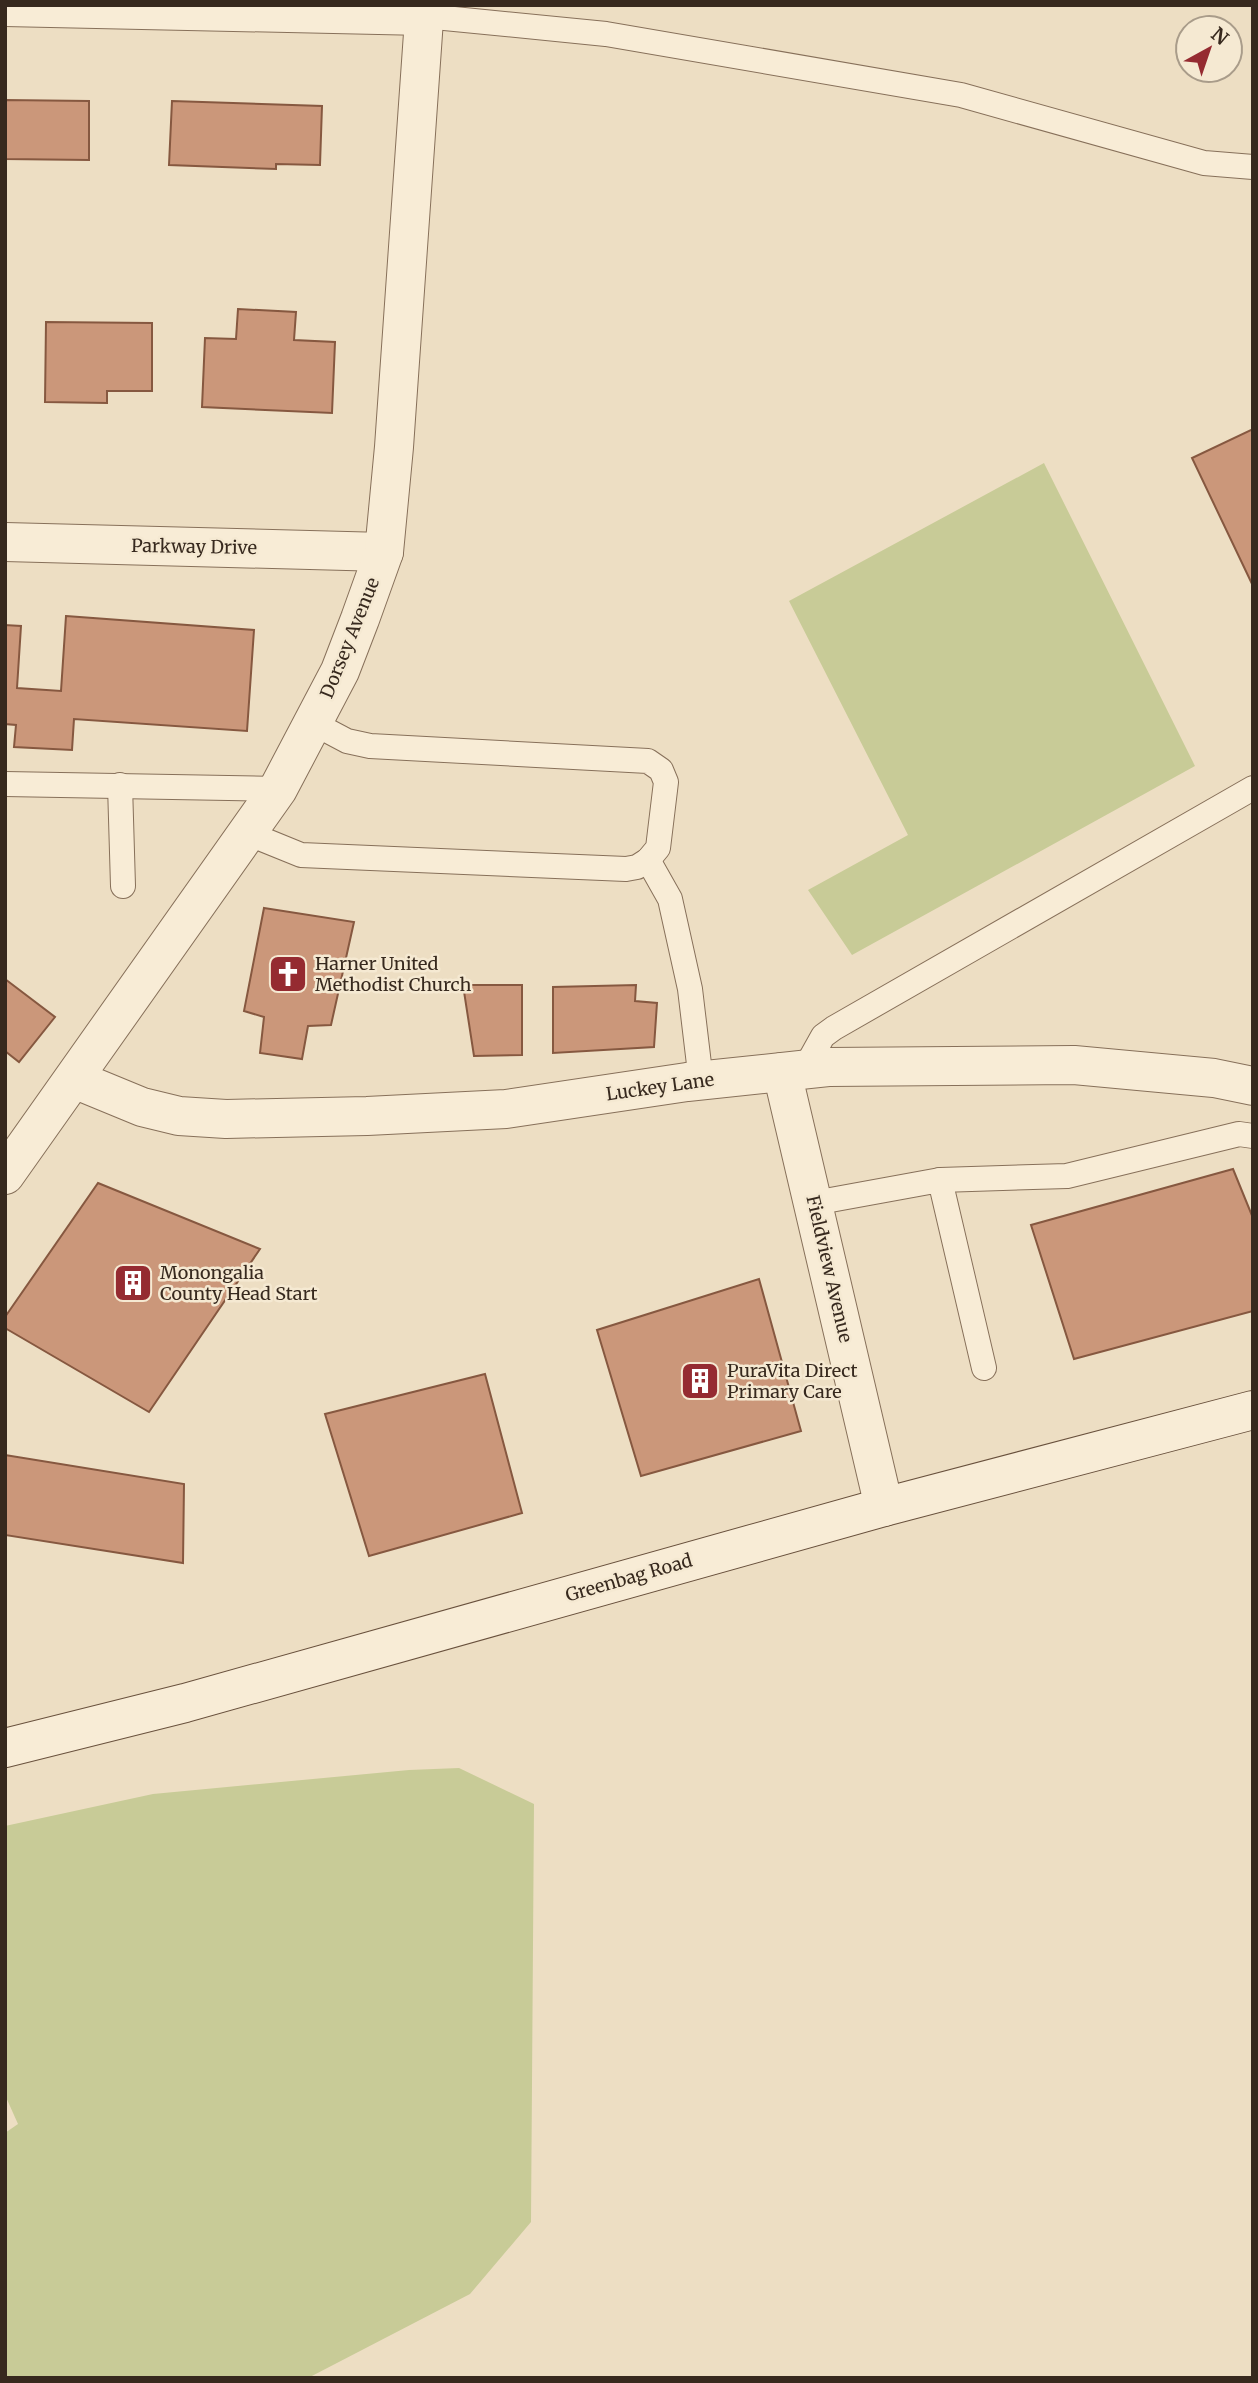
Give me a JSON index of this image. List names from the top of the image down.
{
  "streets": {
    "street": [
      "Parkway Drive",
      "Dorsey Avenue",
      "Luckey Lane",
      "Fieldview Avenue",
      "Greenbag Road"
    ]
  },
  "crossings": [
    ["Parkway Drive", "Dorsey Avenue"],
    ["Dorsey Avenue", "Luckey Lane"],
    ["Luckey Lane", "Fieldview Avenue"],
    ["Fieldview Avenue", "Greenbag Road"]
  ],
  "places": {
    "church": ["Harner United Methodist Church"],
    "building": ["Monongalia County Head Start", "PuraVita Direct Primary Care"]
  },
  "north": "top right"
}
